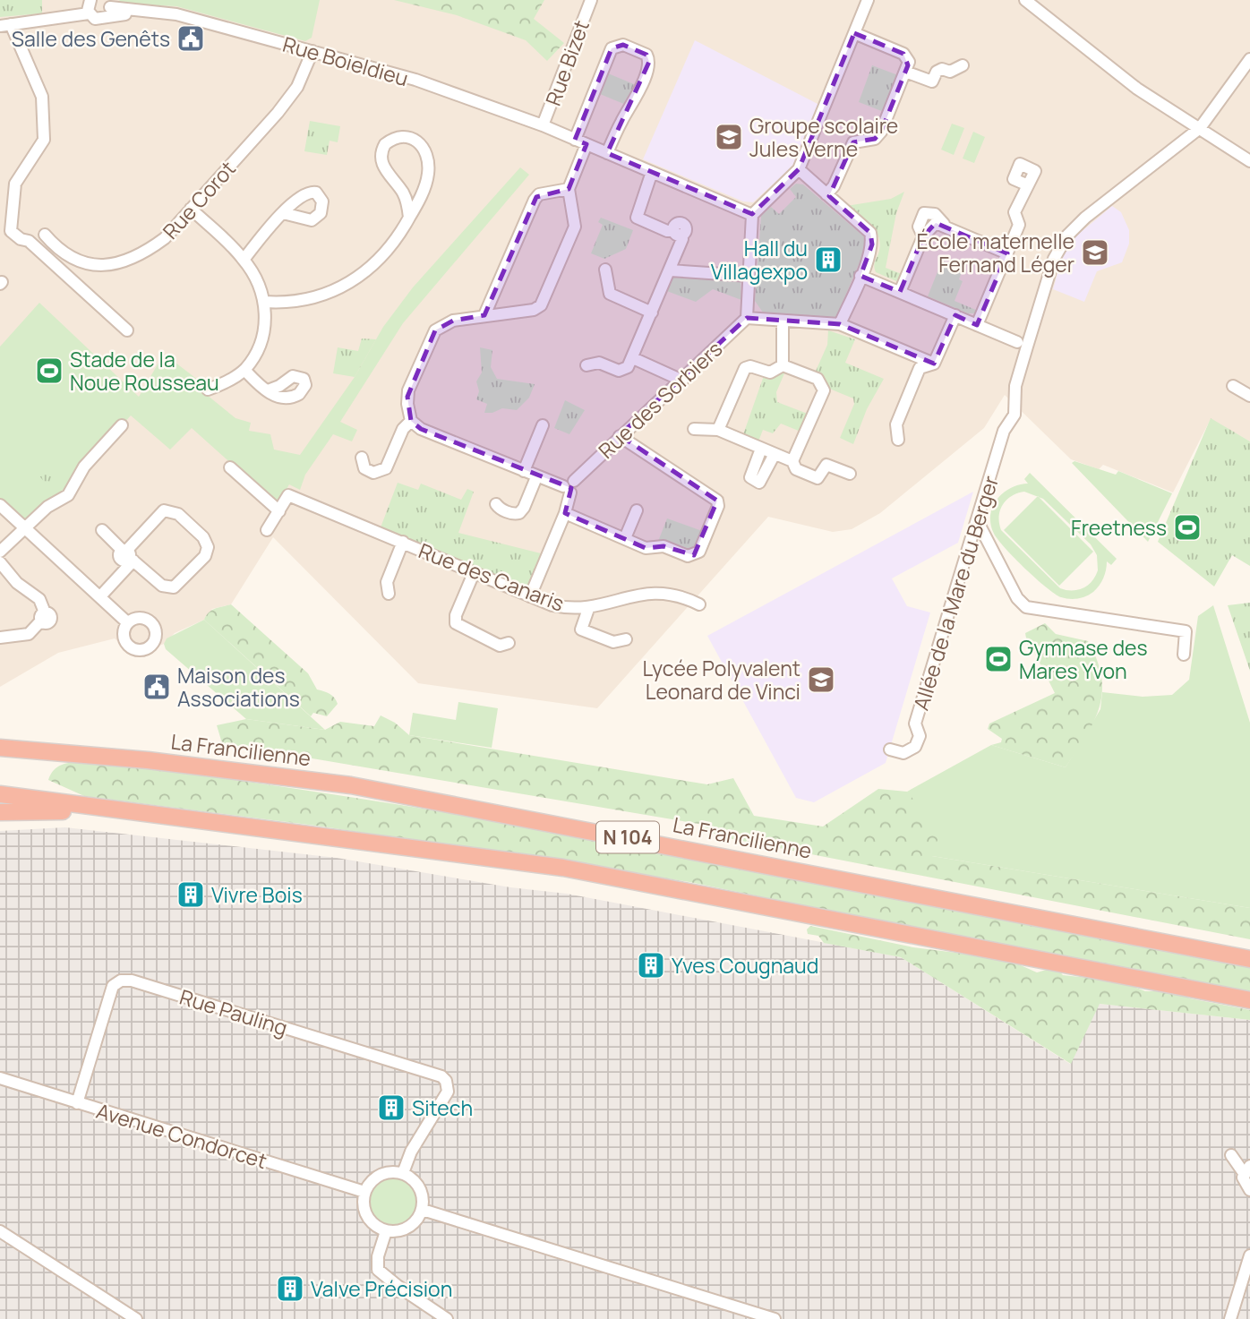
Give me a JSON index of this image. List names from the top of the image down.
{
  "streets": {
    "highway": ["La Francilienne", "N 104"],
    "street": [
      "Rue Boieldieu",
      "Rue Bizet",
      "Rue Corot",
      "Rue des Sorbiers",
      "Rue des Canaris",
      "Allée de la Mare du Berger",
      "Rue Pauling",
      "Avenue Condorcet"
    ]
  },
  "crossings": [
    ["Rue Boieldieu", "Rue Bizet"],
    ["Rue Boieldieu", "Rue Corot"],
    ["Rue Pauling", "Avenue Condorcet"]
  ],
  "places": {
    "public building": ["Salle des Genêts", "Maison des Associations"],
    "school or university": ["Groupe scolaire Jules Verne", "École maternelle Fernand Léger", "Lycée Polyvalent Leonard de Vinci"],
    "building": [
      "Hall du Villagexpo",
      "Vivre Bois",
      "Yves Cougnaud",
      "Sitech",
      "Valve Précision"
    ],
    "sports": ["Stade de la Noue Rousseau", "Freetness", "Gymnase des Mares Yvon"]
  }
}
